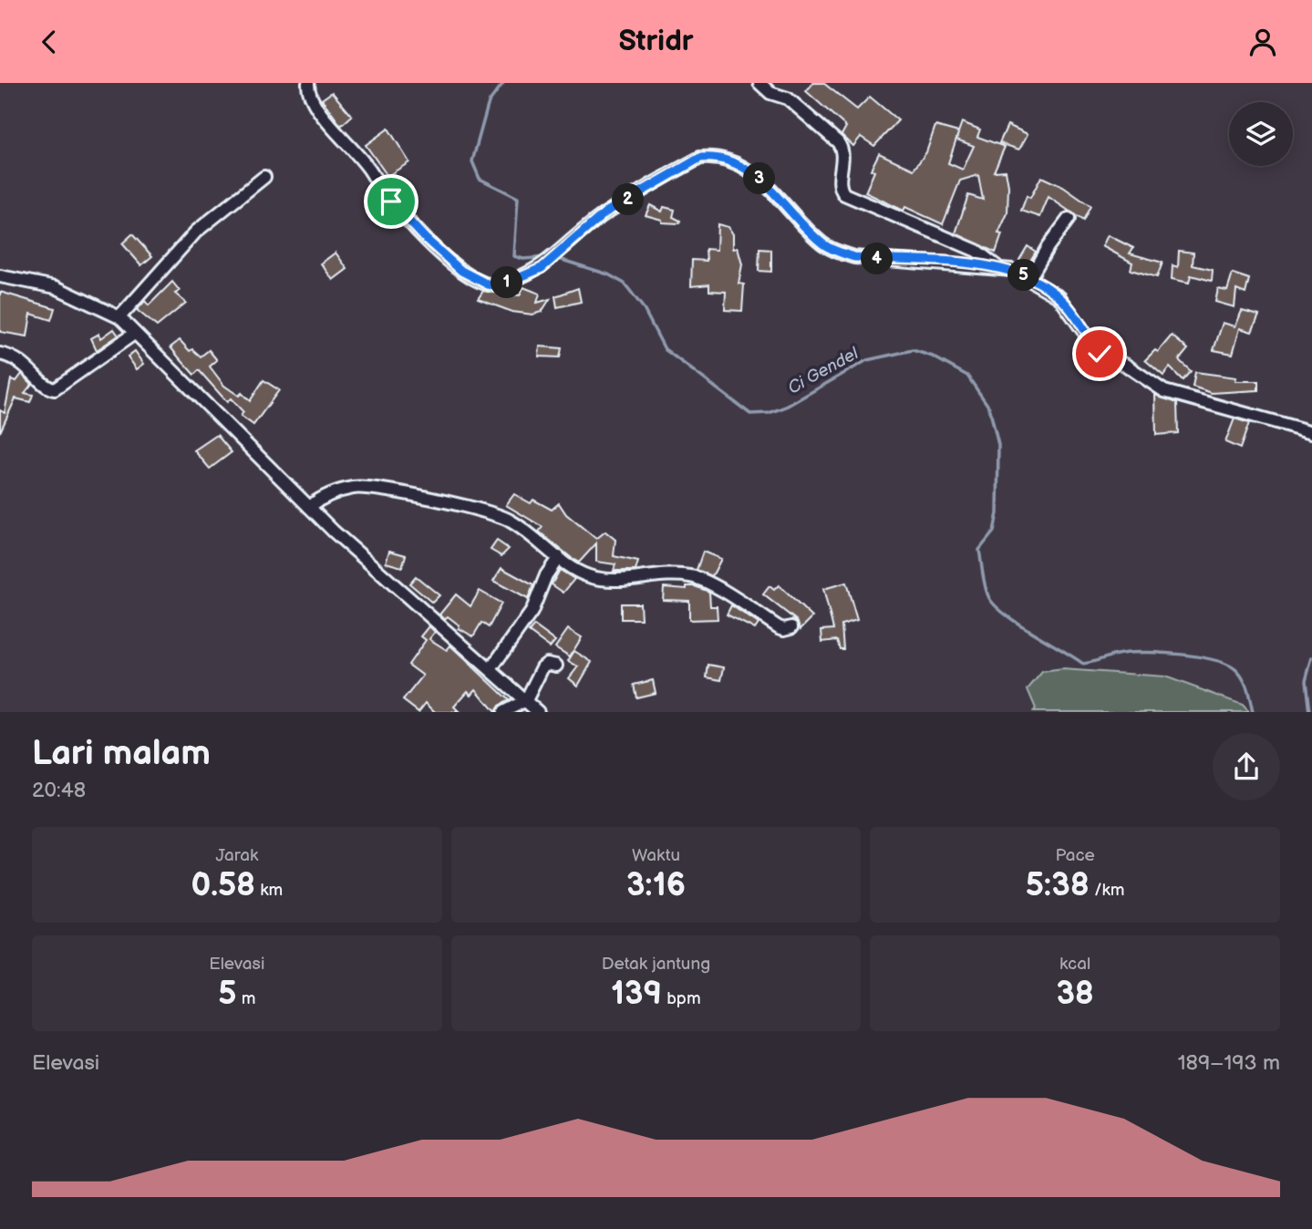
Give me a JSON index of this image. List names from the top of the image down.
{
  "water": ["Ci Gendel"],
  "page": {
    "header": "Stridr",
    "pins": [
      "3",
      "2",
      "4",
      "5",
      "1"
    ],
    "heading": ["Lari malam", "20:48"],
    "stats": [
      ["Jarak", "0.58 km"],
      ["Waktu", "3:16"],
      ["Pace", "5:38 /km"],
      ["Elevasi", "5 m"],
      ["Detak jantung", "139 bpm"],
      ["kcal", "38"]
    ],
    "chart": ["Elevasi", "189–193 m"]
  }
}
